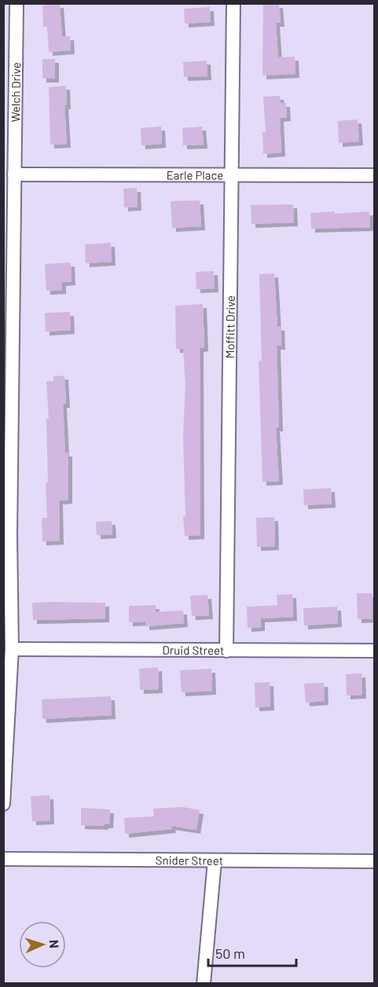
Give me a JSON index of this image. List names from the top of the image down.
{
  "streets": {
    "street": [
      "Welch Drive",
      "Earle Place",
      "Moffitt Drive",
      "Druid Street",
      "Snider Street"
    ]
  },
  "crossings": [
    ["Welch Drive", "Earle Place"],
    ["Welch Drive", "Druid Street"],
    ["Earle Place", "Moffitt Drive"],
    ["Moffitt Drive", "Druid Street"]
  ],
  "scale_bar": "50 m",
  "north": "right"
}
